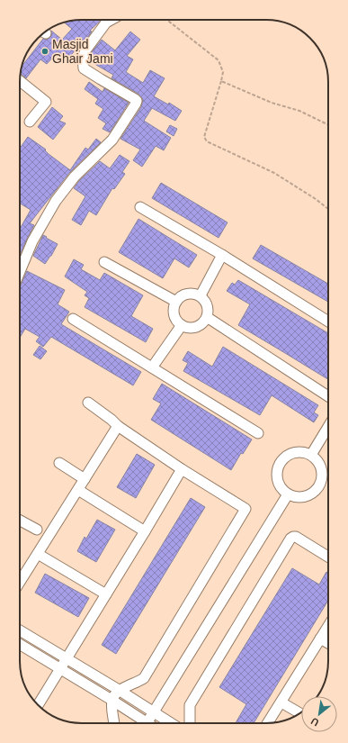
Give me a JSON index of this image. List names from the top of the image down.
{
  "places": ["Masjid Ghair Jami"],
  "north": "bottom left"
}
